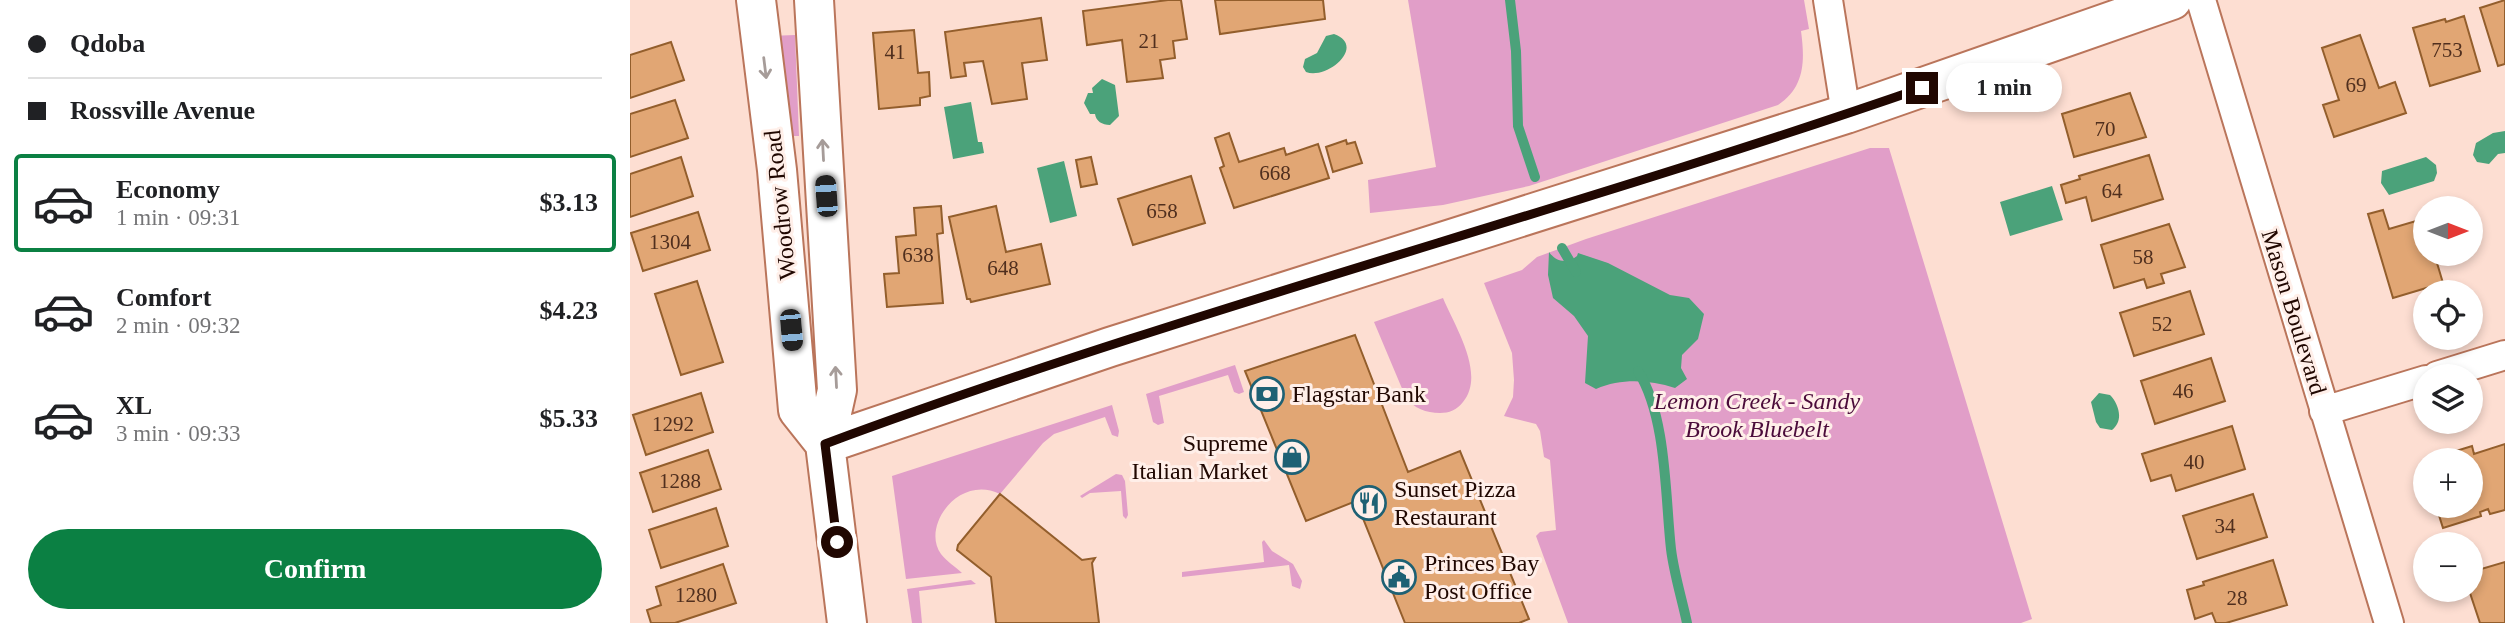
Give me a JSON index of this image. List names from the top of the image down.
{
  "streets": {
    "street": ["Woodrow Road", "Mason Boulevard"]
  },
  "parks": ["Lemon Creek - Sandy Brook Bluebelt"],
  "places": {
    "bank": ["Flagstar Bank"],
    "shop": ["Supreme Italian Market"],
    "restaurant": ["Sunset Pizza Restaurant"],
    "public building": ["Princes Bay Post Office"]
  },
  "house_numbers": [
    "21",
    "753",
    "41",
    "69",
    "70",
    "668",
    "64",
    "658",
    "1304",
    "638",
    "58",
    "648",
    "52",
    "46",
    "1292",
    "40",
    "1288",
    "34",
    "1280",
    "28"
  ],
  "north": "right",
  "page": {
    "banner": ["Qdoba", "Rossville Avenue"],
    "bubble": "1 min",
    "list": [
      {
        "name": "Economy",
        "note": "1 min · 09:31",
        "value": "$3.13"
      },
      {
        "name": "Comfort",
        "note": "2 min · 09:32",
        "value": "$4.23"
      },
      {
        "name": "XL",
        "note": "3 min · 09:33",
        "value": "$5.33"
      }
    ],
    "map_buttons": ["+", "−"],
    "buttons": "Confirm"
  }
}
